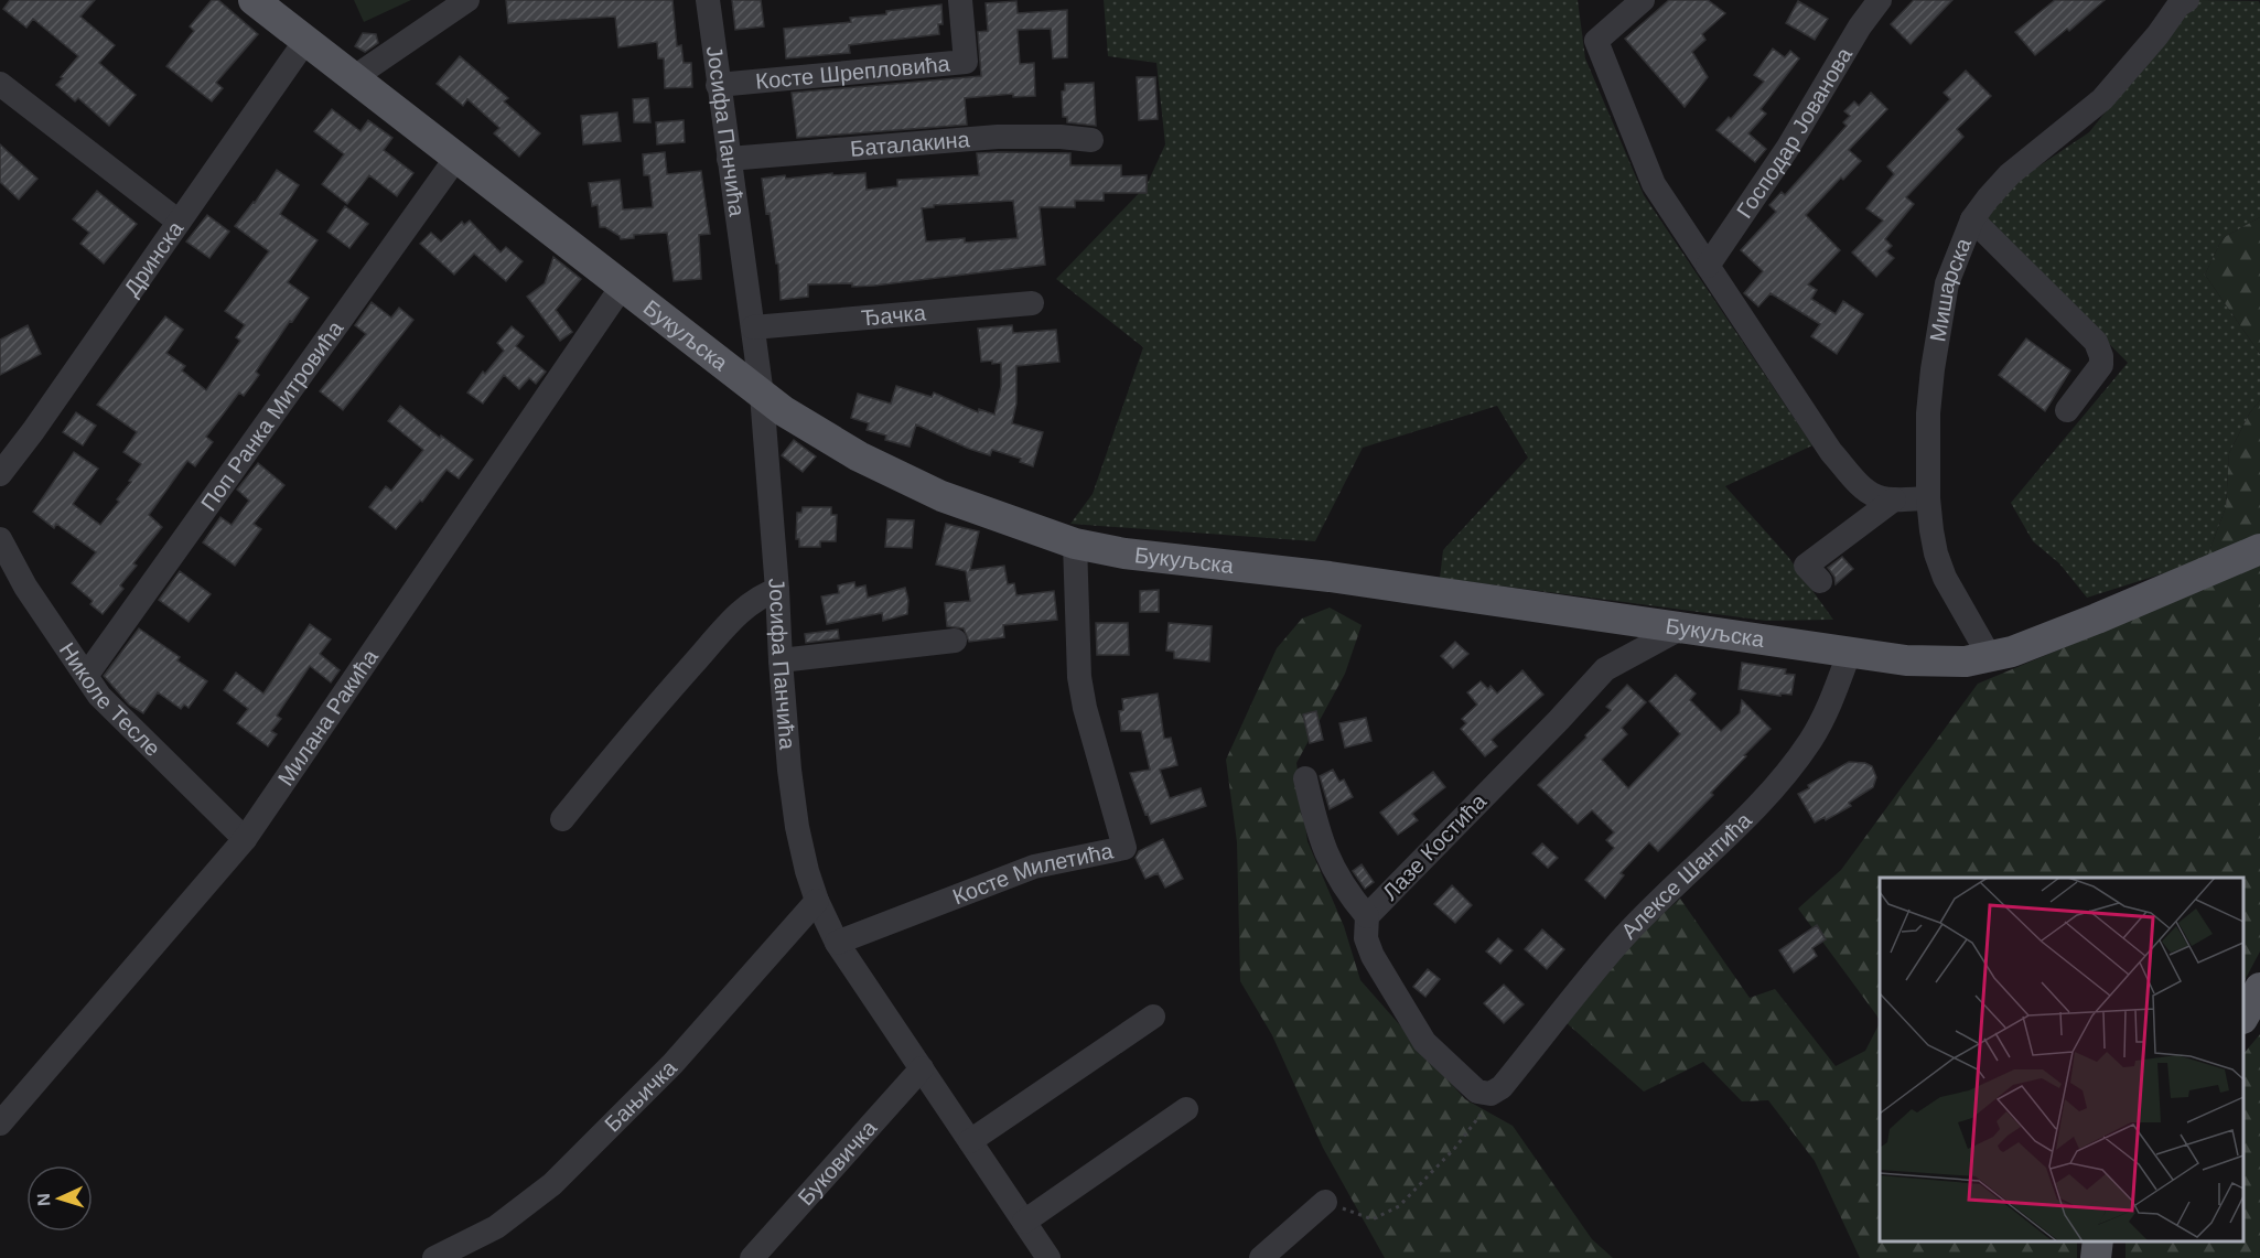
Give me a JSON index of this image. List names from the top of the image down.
{
  "streets": {
    "main road": ["Букуљска"],
    "street": [
      "Косте Шрепловића",
      "Јосифа Панчића",
      "Господар Јованова",
      "Баталакина",
      "Дринска",
      "Мишарска",
      "Ђачка",
      "Поп Ранка Митровића",
      "Николе Тесле",
      "Милана Ракића",
      "Лазе Костића",
      "Косте Милетића",
      "Алексе Шантића",
      "Бањичка",
      "Буковичка"
    ]
  },
  "crossings": [
    ["Косте Шрепловића", "Јосифа Панчића"],
    ["Јосифа Панчића", "Баталакина"],
    ["Јосифа Панчића", "Ђачка"],
    ["Јосифа Панчића", "Букуљска"],
    ["Јосифа Панчића", "Косте Милетића"],
    ["Јосифа Панчића", "Бањичка"],
    ["Јосифа Панчића", "Буковичка"],
    ["Дринска", "Букуљска"],
    ["Мишарска", "Букуљска"],
    ["Букуљска", "Поп Ранка Митровића"],
    ["Букуљска", "Милана Ракића"],
    ["Букуљска", "Лазе Костића"],
    ["Букуљска", "Косте Милетића"],
    ["Букуљска", "Алексе Шантића"],
    ["Поп Ранка Митровића", "Николе Тесле"],
    ["Николе Тесле", "Милана Ракића"],
    ["Лазе Костића", "Алексе Шантића"]
  ],
  "north": "left"
}
